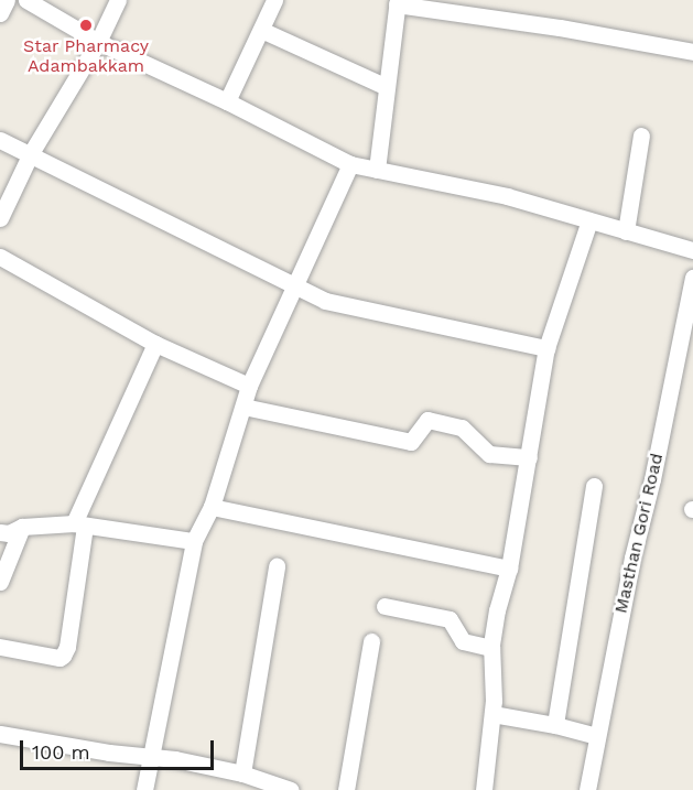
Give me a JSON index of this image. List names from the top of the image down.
{
  "streets": {
    "street": ["Masthan Gori Road"]
  },
  "places": ["Star Pharmacy Adambakkam"],
  "scale_bar": "100 m"
}
